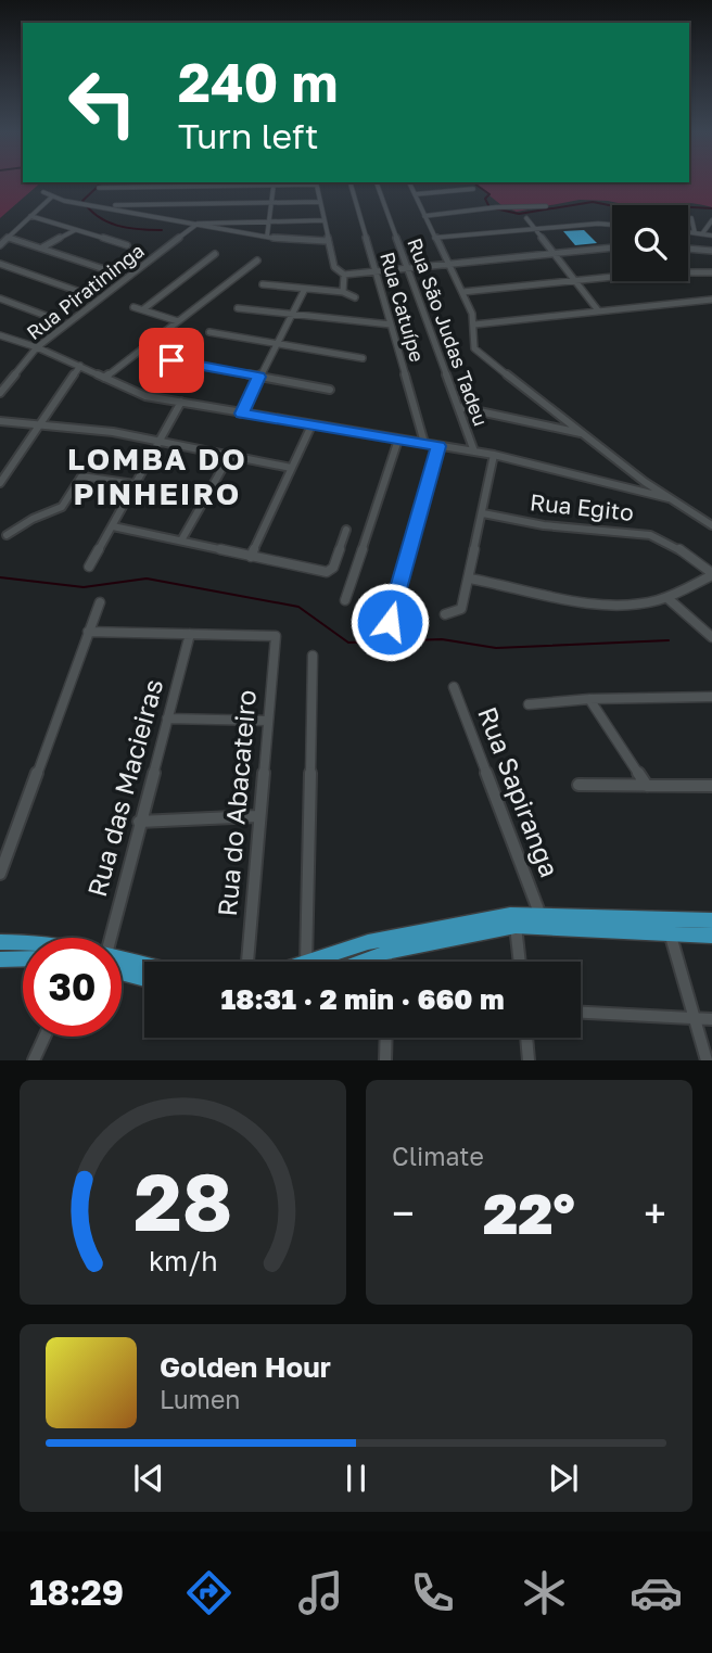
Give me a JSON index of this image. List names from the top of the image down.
{
  "streets": {
    "street": [
      "Rua Piratininga",
      "Rua Catuípe",
      "Rua São Judas Tadeu",
      "Rua Egito",
      "Rua das Macieiras",
      "Rua Sapiranga",
      "Rua do Abacateiro"
    ]
  },
  "crossings": [
    ["Rua das Macieiras", "Rua do Abacateiro"]
  ],
  "districts": ["LOMBA DO PINHEIRO"],
  "page": {
    "turn": ["240 m", "Turn left"],
    "limit": "30",
    "trip": "18:31 · 2 min · 660 m",
    "tile": "Climate",
    "heat": ["−", "22°", "+"],
    "song": ["Golden Hour", "Lumen"],
    "tabs": "18:29",
    "gauge": ["28", "km/h"]
  }
}
